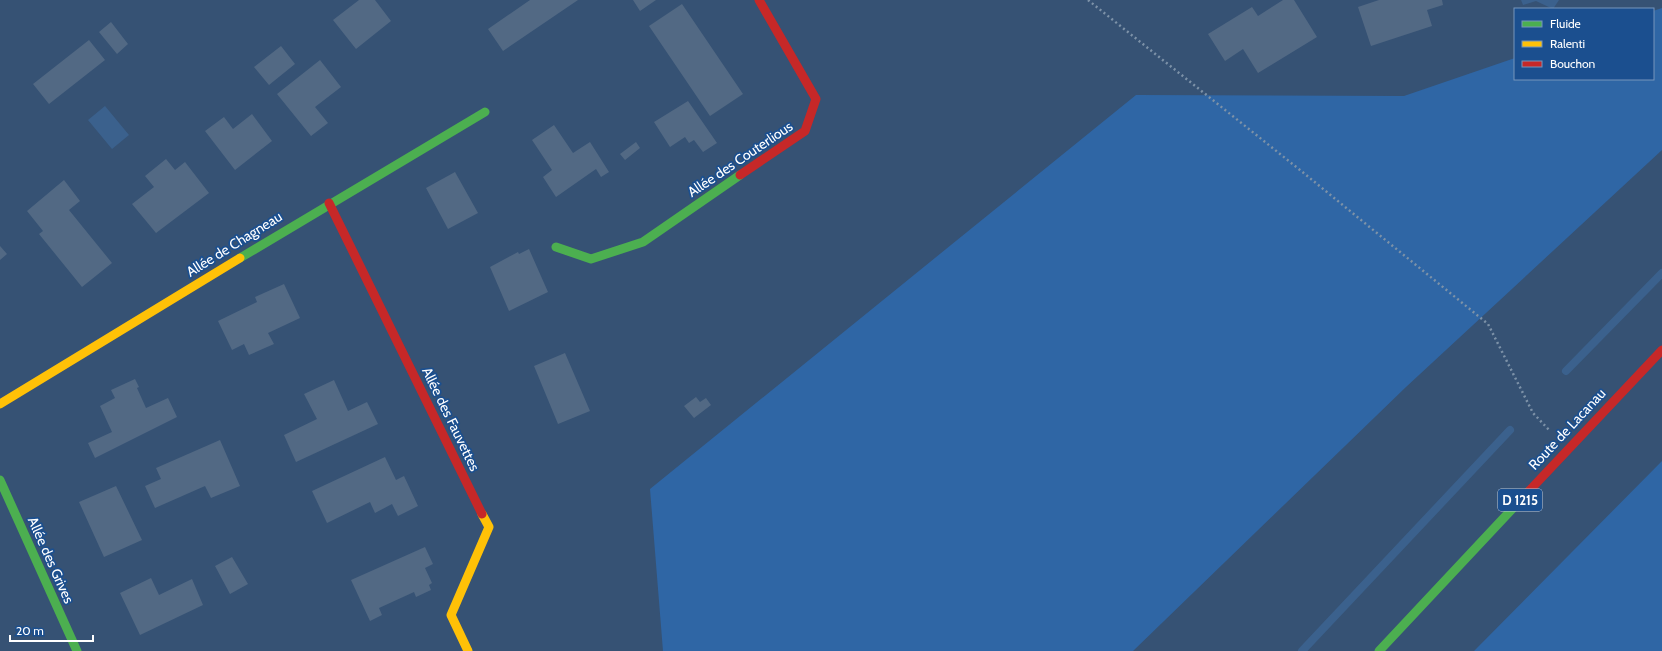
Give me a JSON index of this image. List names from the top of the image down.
{
  "streets": {
    "street": [
      "Allée des Couterlious",
      "Allée de Chagneau",
      "Allée des Fauvettes",
      "Route de Lacanau",
      "D 1215",
      "Allée des Grives"
    ]
  },
  "crossings": [
    ["Allée de Chagneau", "Allée des Fauvettes"]
  ],
  "legend": ["Fluide", "Ralenti", "Bouchon"],
  "scale_bar": "20 m"
}
